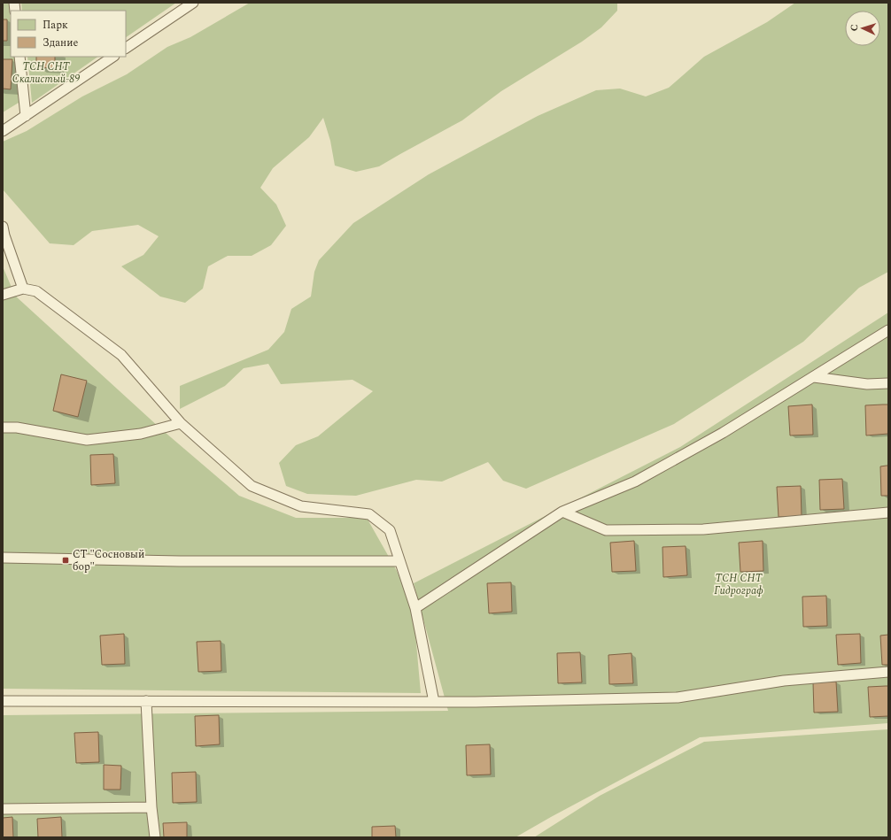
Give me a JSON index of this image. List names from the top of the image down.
{
  "parks": ["ТСН СНТ Скалистый-89", "ТСН СНТ Гидрограф"],
  "places": {
    "transit": ["СТ \"Сосновый бор\""]
  },
  "legend": ["Парк", "Здание"],
  "north": "left"
}
